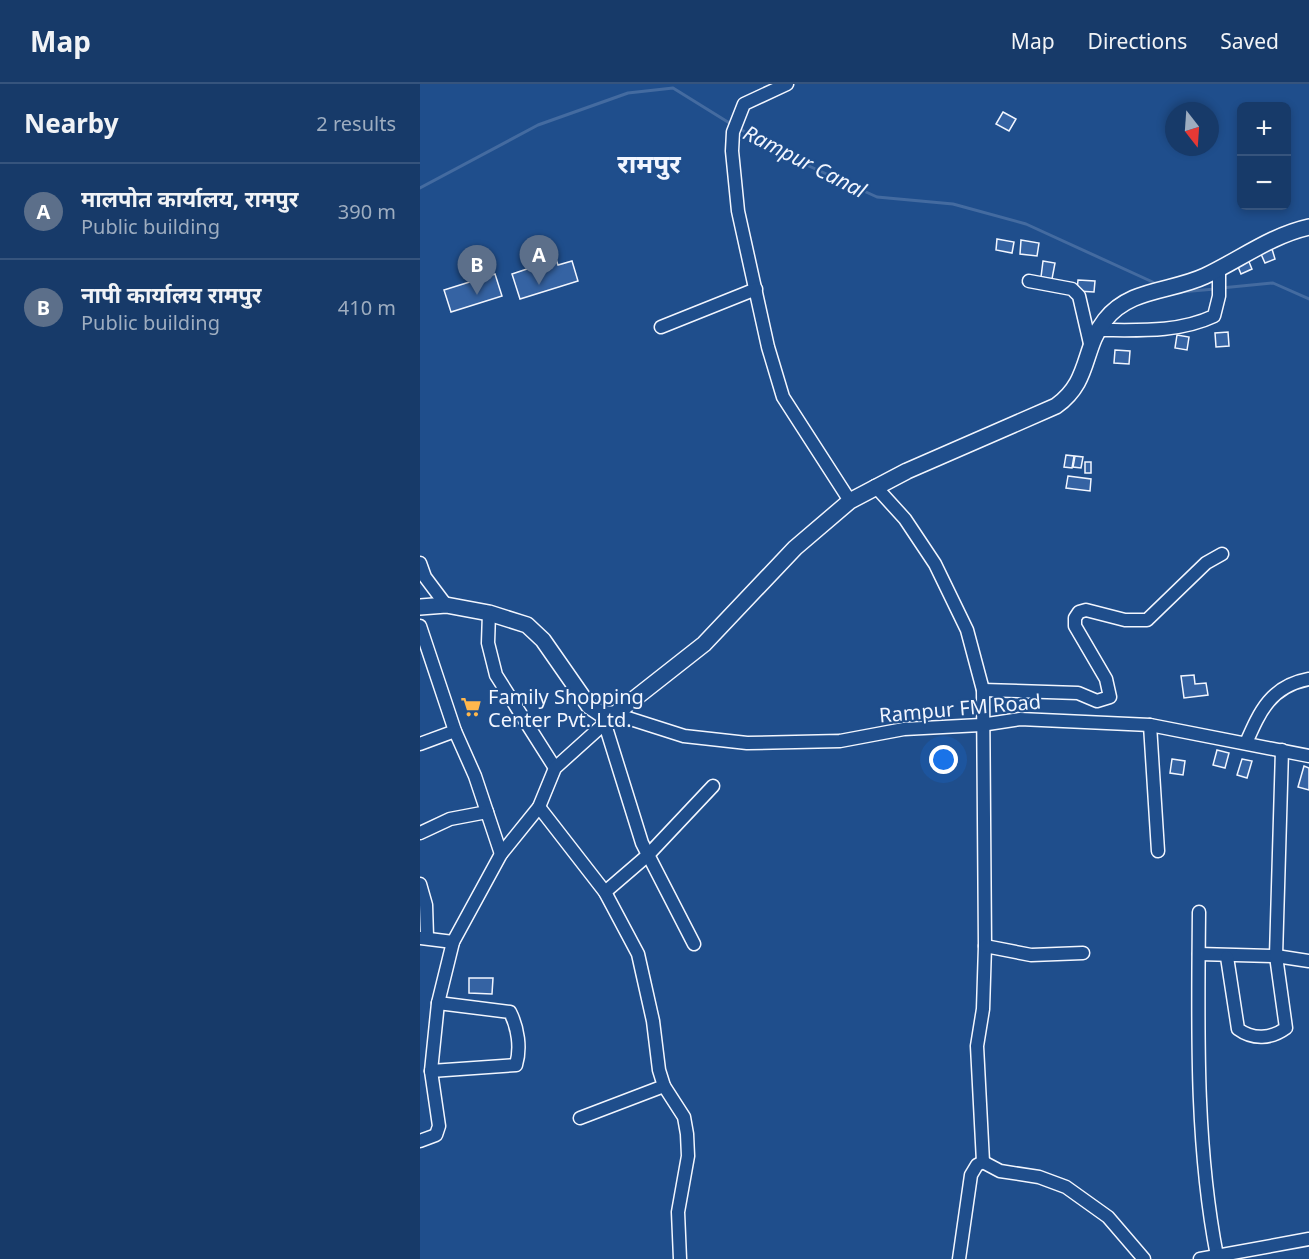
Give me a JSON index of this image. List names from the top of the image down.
{
  "streets": {
    "street": ["Rampur FM Road"]
  },
  "districts": ["रामपुर"],
  "water": ["Rampur Canal"],
  "places": {
    "supermarket": ["Family Shopping Center Pvt. Ltd."]
  },
  "north": "bottom",
  "page": {
    "header": "Map",
    "nav": ["Map", "Directions", "Saved"],
    "heading": ["Nearby", "2 results"],
    "map_buttons": ["+", "−"],
    "list": [
      {
        "mark": "A",
        "name": "मालपोत कार्यालय, रामपुर",
        "note": "Public building",
        "value": "390 m"
      },
      {
        "mark": "B",
        "name": "नापी कार्यालय रामपुर",
        "note": "Public building",
        "value": "410 m"
      }
    ],
    "pins": ["A", "B"]
  }
}
